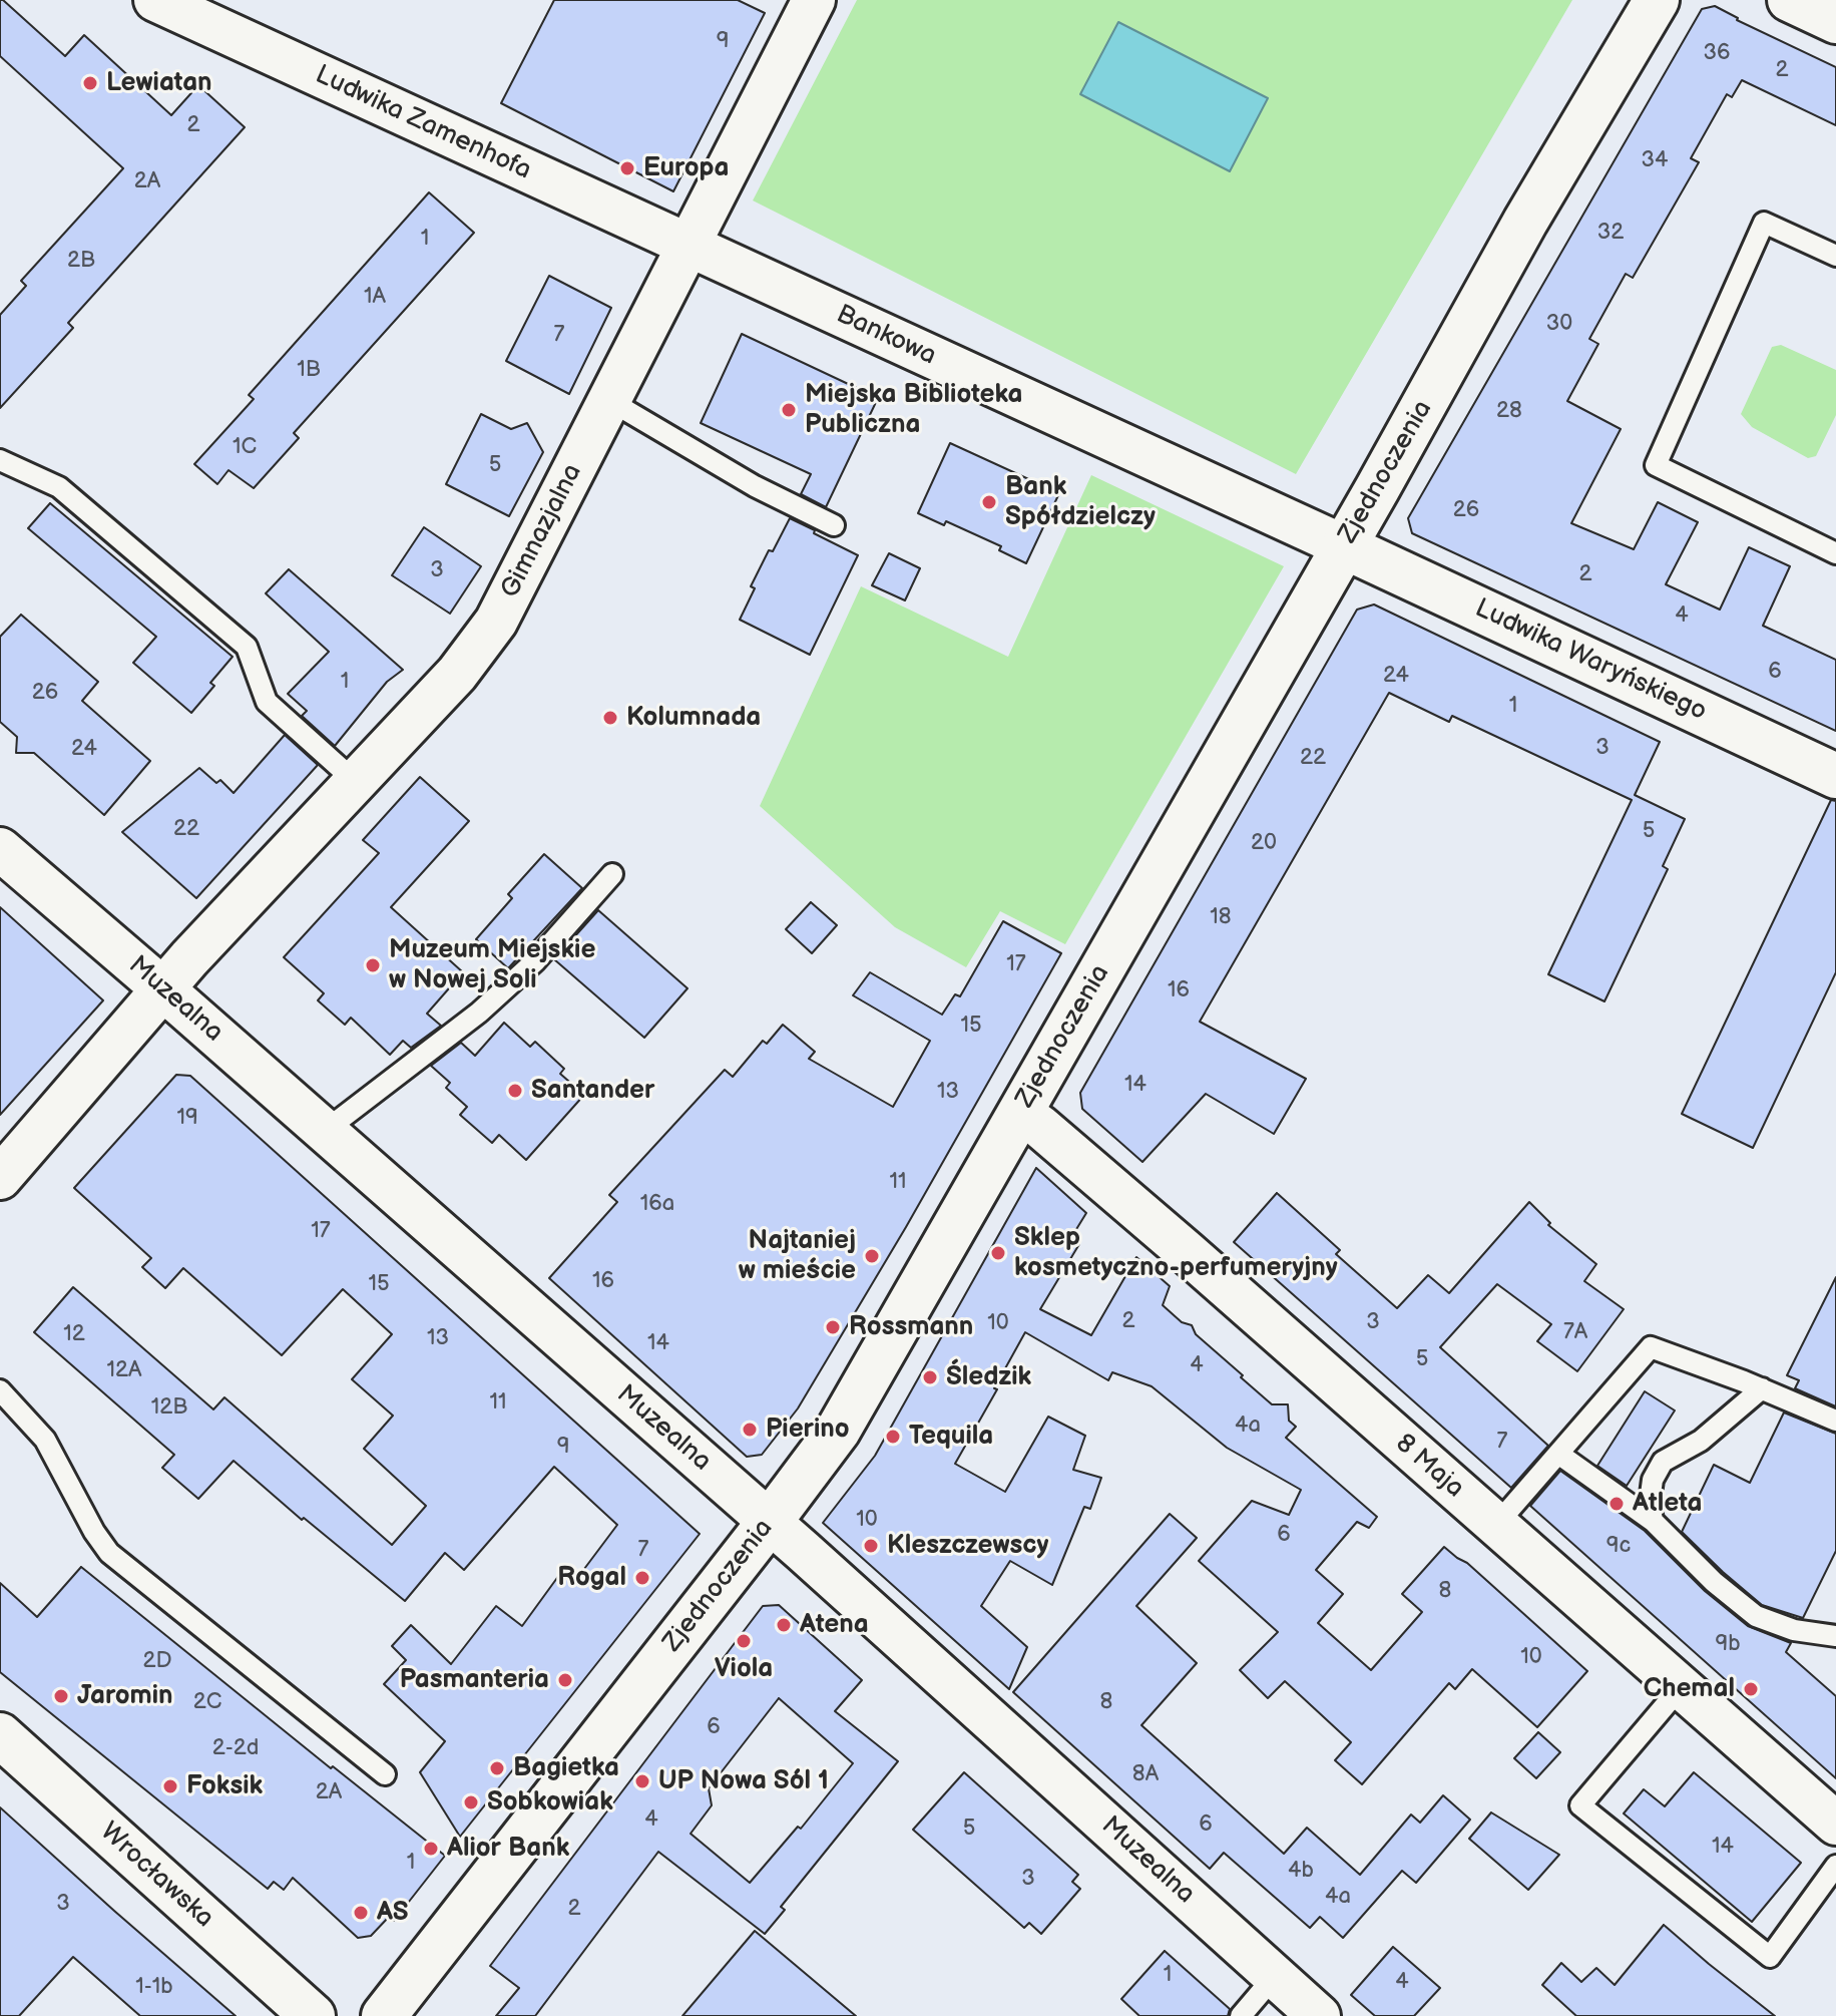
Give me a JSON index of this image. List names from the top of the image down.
{
  "streets": {
    "street": [
      "Ludwika Zamenhofa",
      "Bankowa",
      "Zjednoczenia",
      "Gimnazjalna",
      "Ludwika Waryńskiego",
      "Muzealna",
      "8 Maja",
      "Wrocławska"
    ]
  },
  "crossings": [
    ["Ludwika Zamenhofa", "Bankowa"],
    ["Ludwika Zamenhofa", "Gimnazjalna"],
    ["Bankowa", "Zjednoczenia"],
    ["Bankowa", "Gimnazjalna"],
    ["Bankowa", "Ludwika Waryńskiego"],
    ["Zjednoczenia", "Ludwika Waryńskiego"],
    ["Zjednoczenia", "Muzealna"],
    ["Zjednoczenia", "8 Maja"],
    ["Gimnazjalna", "Muzealna"]
  ],
  "places": [
    "Lewiatan",
    "Europa",
    "Miejska Biblioteka Publiczna",
    "Bank Spółdzielczy",
    "Kolumnada",
    "Muzeum Miejskie w Nowej Soli",
    "Santander",
    "Sklep kosmetyczno-perfumeryjny",
    "Najtaniej w mieście",
    "Rossmann",
    "Śledzik",
    "Pierino",
    "Tequila",
    "Atleta",
    "Kleszczewscy",
    "Rogal",
    "Atena",
    "Viola",
    "Pasmanteria",
    "Chemal",
    "Jaromin",
    "Bagietka",
    "UP Nowa Sól 1",
    "Foksik",
    "Sobkowiak",
    "Alior Bank",
    "AS"
  ],
  "house_numbers": [
    "9",
    "36",
    "2",
    "2",
    "34",
    "2A",
    "32",
    "1",
    "2B",
    "1A",
    "30",
    "7",
    "1B",
    "28",
    "1C",
    "5",
    "26",
    "3",
    "2",
    "4",
    "6",
    "24",
    "1",
    "26",
    "1",
    "3",
    "24",
    "22",
    "22",
    "5",
    "20",
    "18",
    "17",
    "16",
    "15",
    "14",
    "13",
    "19",
    "11",
    "16a",
    "17",
    "16",
    "15",
    "2",
    "3",
    "10",
    "7A",
    "12",
    "13",
    "14",
    "5",
    "4",
    "12A",
    "11",
    "12B",
    "4a",
    "7",
    "9",
    "10",
    "6",
    "9c",
    "7",
    "8",
    "9b",
    "10",
    "2D",
    "2C",
    "8",
    "6",
    "2-2d",
    "8A",
    "2A",
    "4",
    "6",
    "5",
    "14",
    "1",
    "4b",
    "3",
    "4a",
    "3",
    "2",
    "1",
    "4",
    "1-1b"
  ]
}
